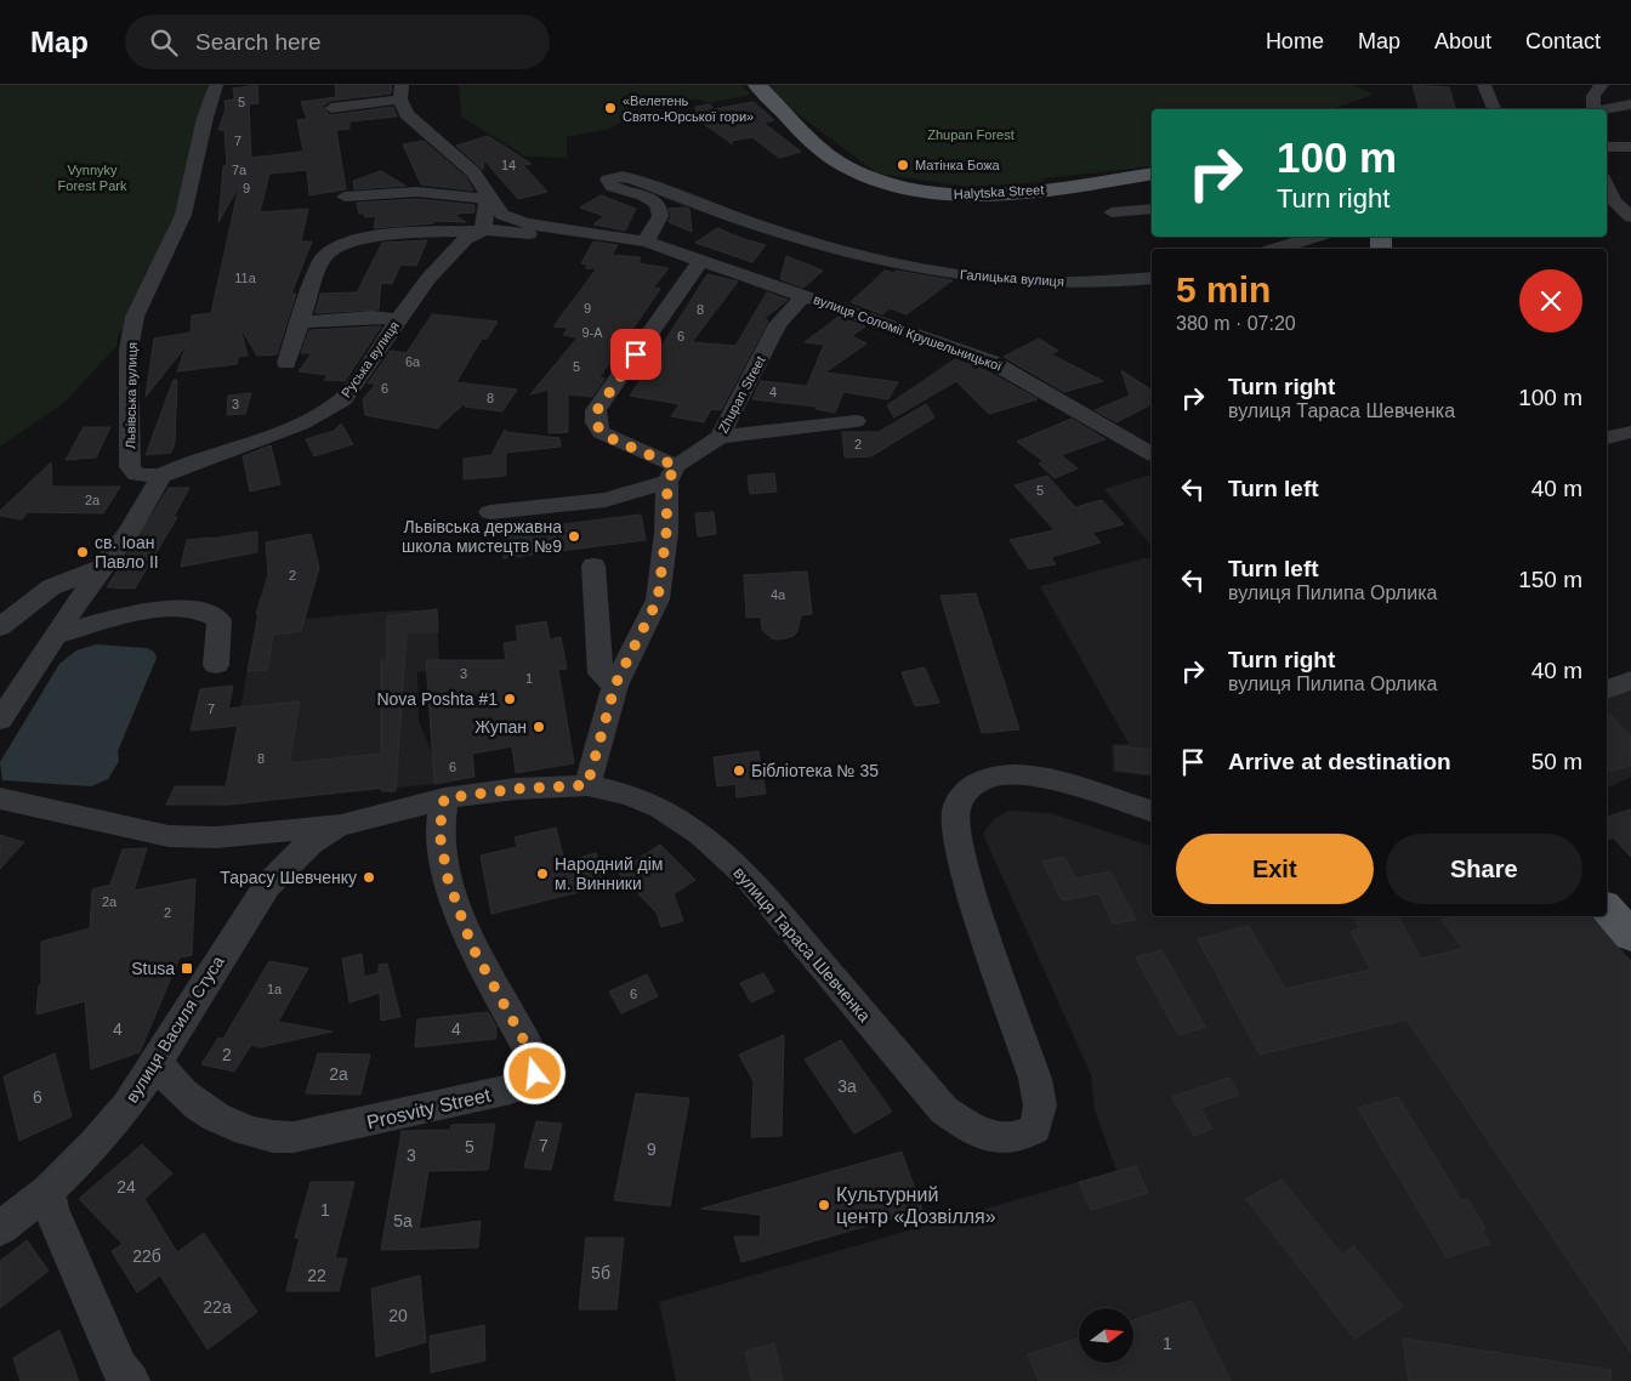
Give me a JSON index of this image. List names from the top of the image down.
{
  "streets": {
    "main road": ["Halytska Street"],
    "street": [
      "Галицька вулиця",
      "вулиця Соломії Крушельницької",
      "Руська вулиця",
      "Zhupan Street",
      "Львівська вулиця",
      "вулиця Тараса Шевченка",
      "вулиця Василя Стуса",
      "Prosvity Street"
    ]
  },
  "crossings": [
    ["Галицька вулиця", "вулиця Соломії Крушельницької"],
    ["вулиця Соломії Крушельницької", "Zhupan Street"],
    ["Руська вулиця", "Львівська вулиця"],
    ["вулиця Тараса Шевченка", "вулиця Василя Стуса"],
    ["вулиця Тараса Шевченка", "Prosvity Street"],
    ["вулиця Василя Стуса", "Prosvity Street"]
  ],
  "parks": ["Zhupan Forest", "Vynnyky Forest Park"],
  "places": {
    "other": [
      "«Велетень Свято-Юрської гори»",
      "Матінка Божа",
      "Львівська державна школа мистецтв №9",
      "св. Іоан Павло ІІ",
      "Nova Poshta #1",
      "Жупан",
      "Бібліотека № 35",
      "Народний дім м. Винники",
      "Тарасу Шевченку",
      "Культурний центр «Дозвілля»"
    ],
    "transit": ["Stusa"]
  },
  "house_numbers": [
    "5",
    "7",
    "14",
    "7а",
    "9",
    "11а",
    "9",
    "8",
    "9-А",
    "6",
    "6а",
    "5",
    "6",
    "4",
    "8",
    "3",
    "2",
    "5",
    "2а",
    "2",
    "4а",
    "3",
    "1",
    "7",
    "8",
    "6",
    "2а",
    "2",
    "1а",
    "6",
    "4",
    "4",
    "2",
    "2а",
    "3а",
    "6",
    "7",
    "5",
    "9",
    "3",
    "24",
    "1",
    "5а",
    "22б",
    "5б",
    "22",
    "22а",
    "20",
    "1"
  ],
  "north": "right",
  "page": {
    "header": "Map",
    "search": "Search here",
    "nav": [
      "Home",
      "Map",
      "About",
      "Contact"
    ],
    "turn": ["100 m", "Turn right"],
    "heading": ["5 min", "380 m · 07:20"],
    "list": [
      {
        "name": "Turn right",
        "note": "вулиця Тараса Шевченка",
        "value": "100 m"
      },
      {
        "name": "Turn left",
        "value": "40 m"
      },
      {
        "name": "Turn left",
        "note": "вулиця Пилипа Орлика",
        "value": "150 m"
      },
      {
        "name": "Turn right",
        "note": "вулиця Пилипа Орлика",
        "value": "40 m"
      },
      {
        "name": "Arrive at destination",
        "value": "50 m"
      }
    ],
    "buttons": ["Exit", "Share"]
  }
}
